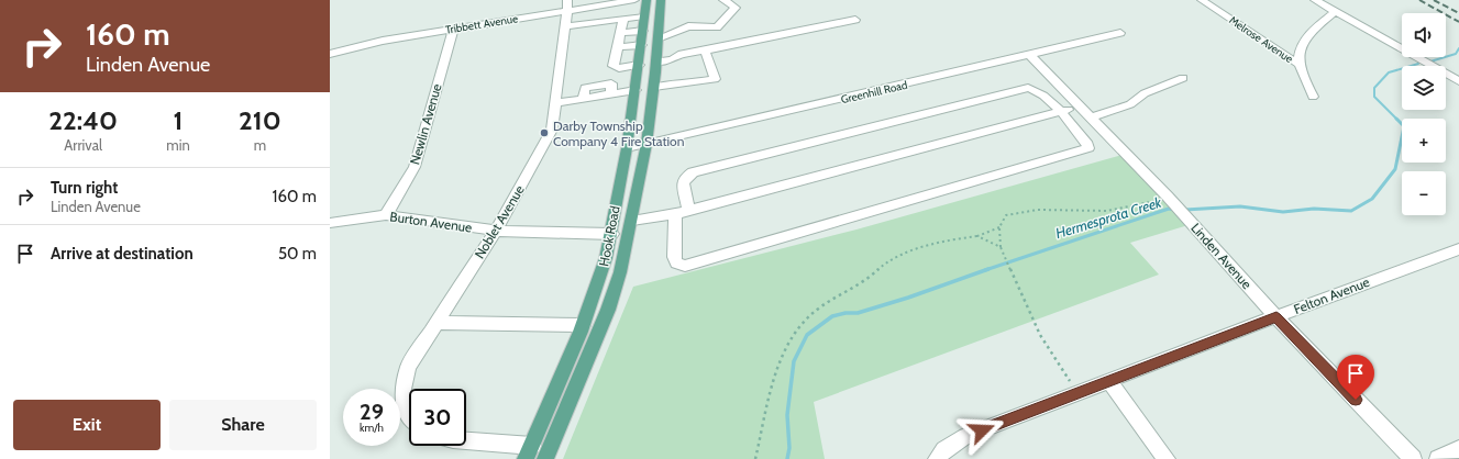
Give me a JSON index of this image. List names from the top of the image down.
{
  "streets": {
    "main road": ["Hook Road"],
    "street": [
      "Tribbett Avenue",
      "Melrose Avenue",
      "Greenhill Road",
      "Newlin Avenue",
      "Burton Avenue",
      "Noblet Avenue",
      "Linden Avenue",
      "Felton Avenue"
    ]
  },
  "crossings": [
    ["Tribbett Avenue", "Newlin Avenue"],
    ["Tribbett Avenue", "Noblet Avenue"],
    ["Greenhill Road", "Hook Road"],
    ["Greenhill Road", "Linden Avenue"],
    ["Newlin Avenue", "Burton Avenue"],
    ["Burton Avenue", "Noblet Avenue"],
    ["Burton Avenue", "Hook Road"],
    ["Linden Avenue", "Felton Avenue"]
  ],
  "water": ["Hermesprota Creek"],
  "places": ["Darby Township Company 4 Fire Station"],
  "page": {
    "turn": ["160 m", "Linden Avenue"],
    "map_buttons": ["+", "−"],
    "eta": [
      "22:40",
      "Arrival",
      "1",
      "min",
      "210",
      "m"
    ],
    "list": [
      {
        "name": "Turn right",
        "note": "Linden Avenue",
        "value": "160 m"
      },
      {
        "name": "Arrive at destination",
        "value": "50 m"
      }
    ],
    "speed": "29 km/h",
    "limit": "30",
    "buttons": ["Exit", "Share"]
  }
}
